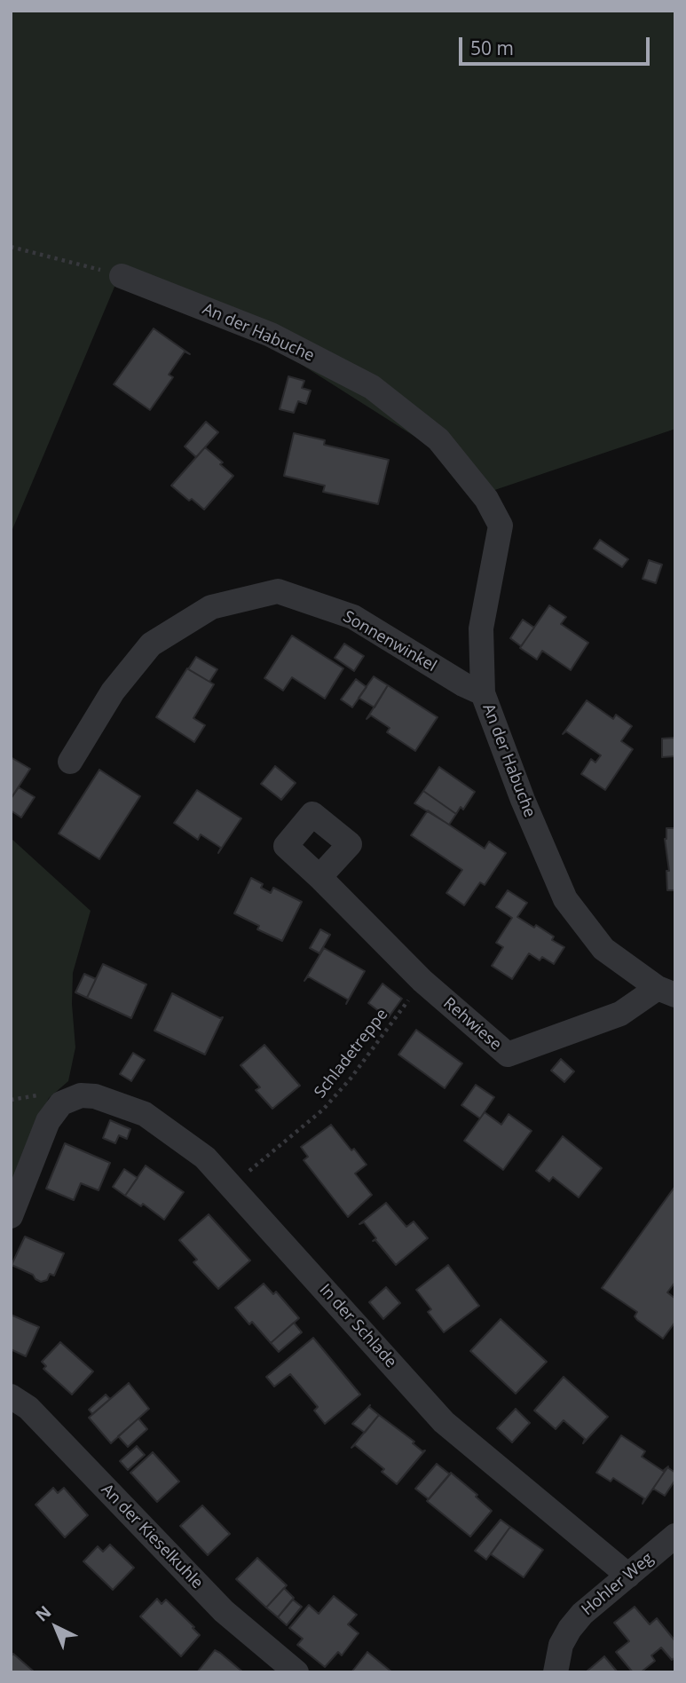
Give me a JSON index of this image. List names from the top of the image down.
{
  "streets": {
    "street": [
      "An der Habuche",
      "Sonnenwinkel",
      "Rehwiese",
      "In der Schlade",
      "An der Kieselkuhle",
      "Hohler Weg"
    ],
    "path": ["Schladetreppe"]
  },
  "crossings": [
    ["An der Habuche", "Sonnenwinkel"],
    ["An der Habuche", "Rehwiese"],
    ["Rehwiese", "Schladetreppe"],
    ["In der Schlade", "Hohler Weg"]
  ],
  "scale_bar": "50 m",
  "north": "top left"
}
